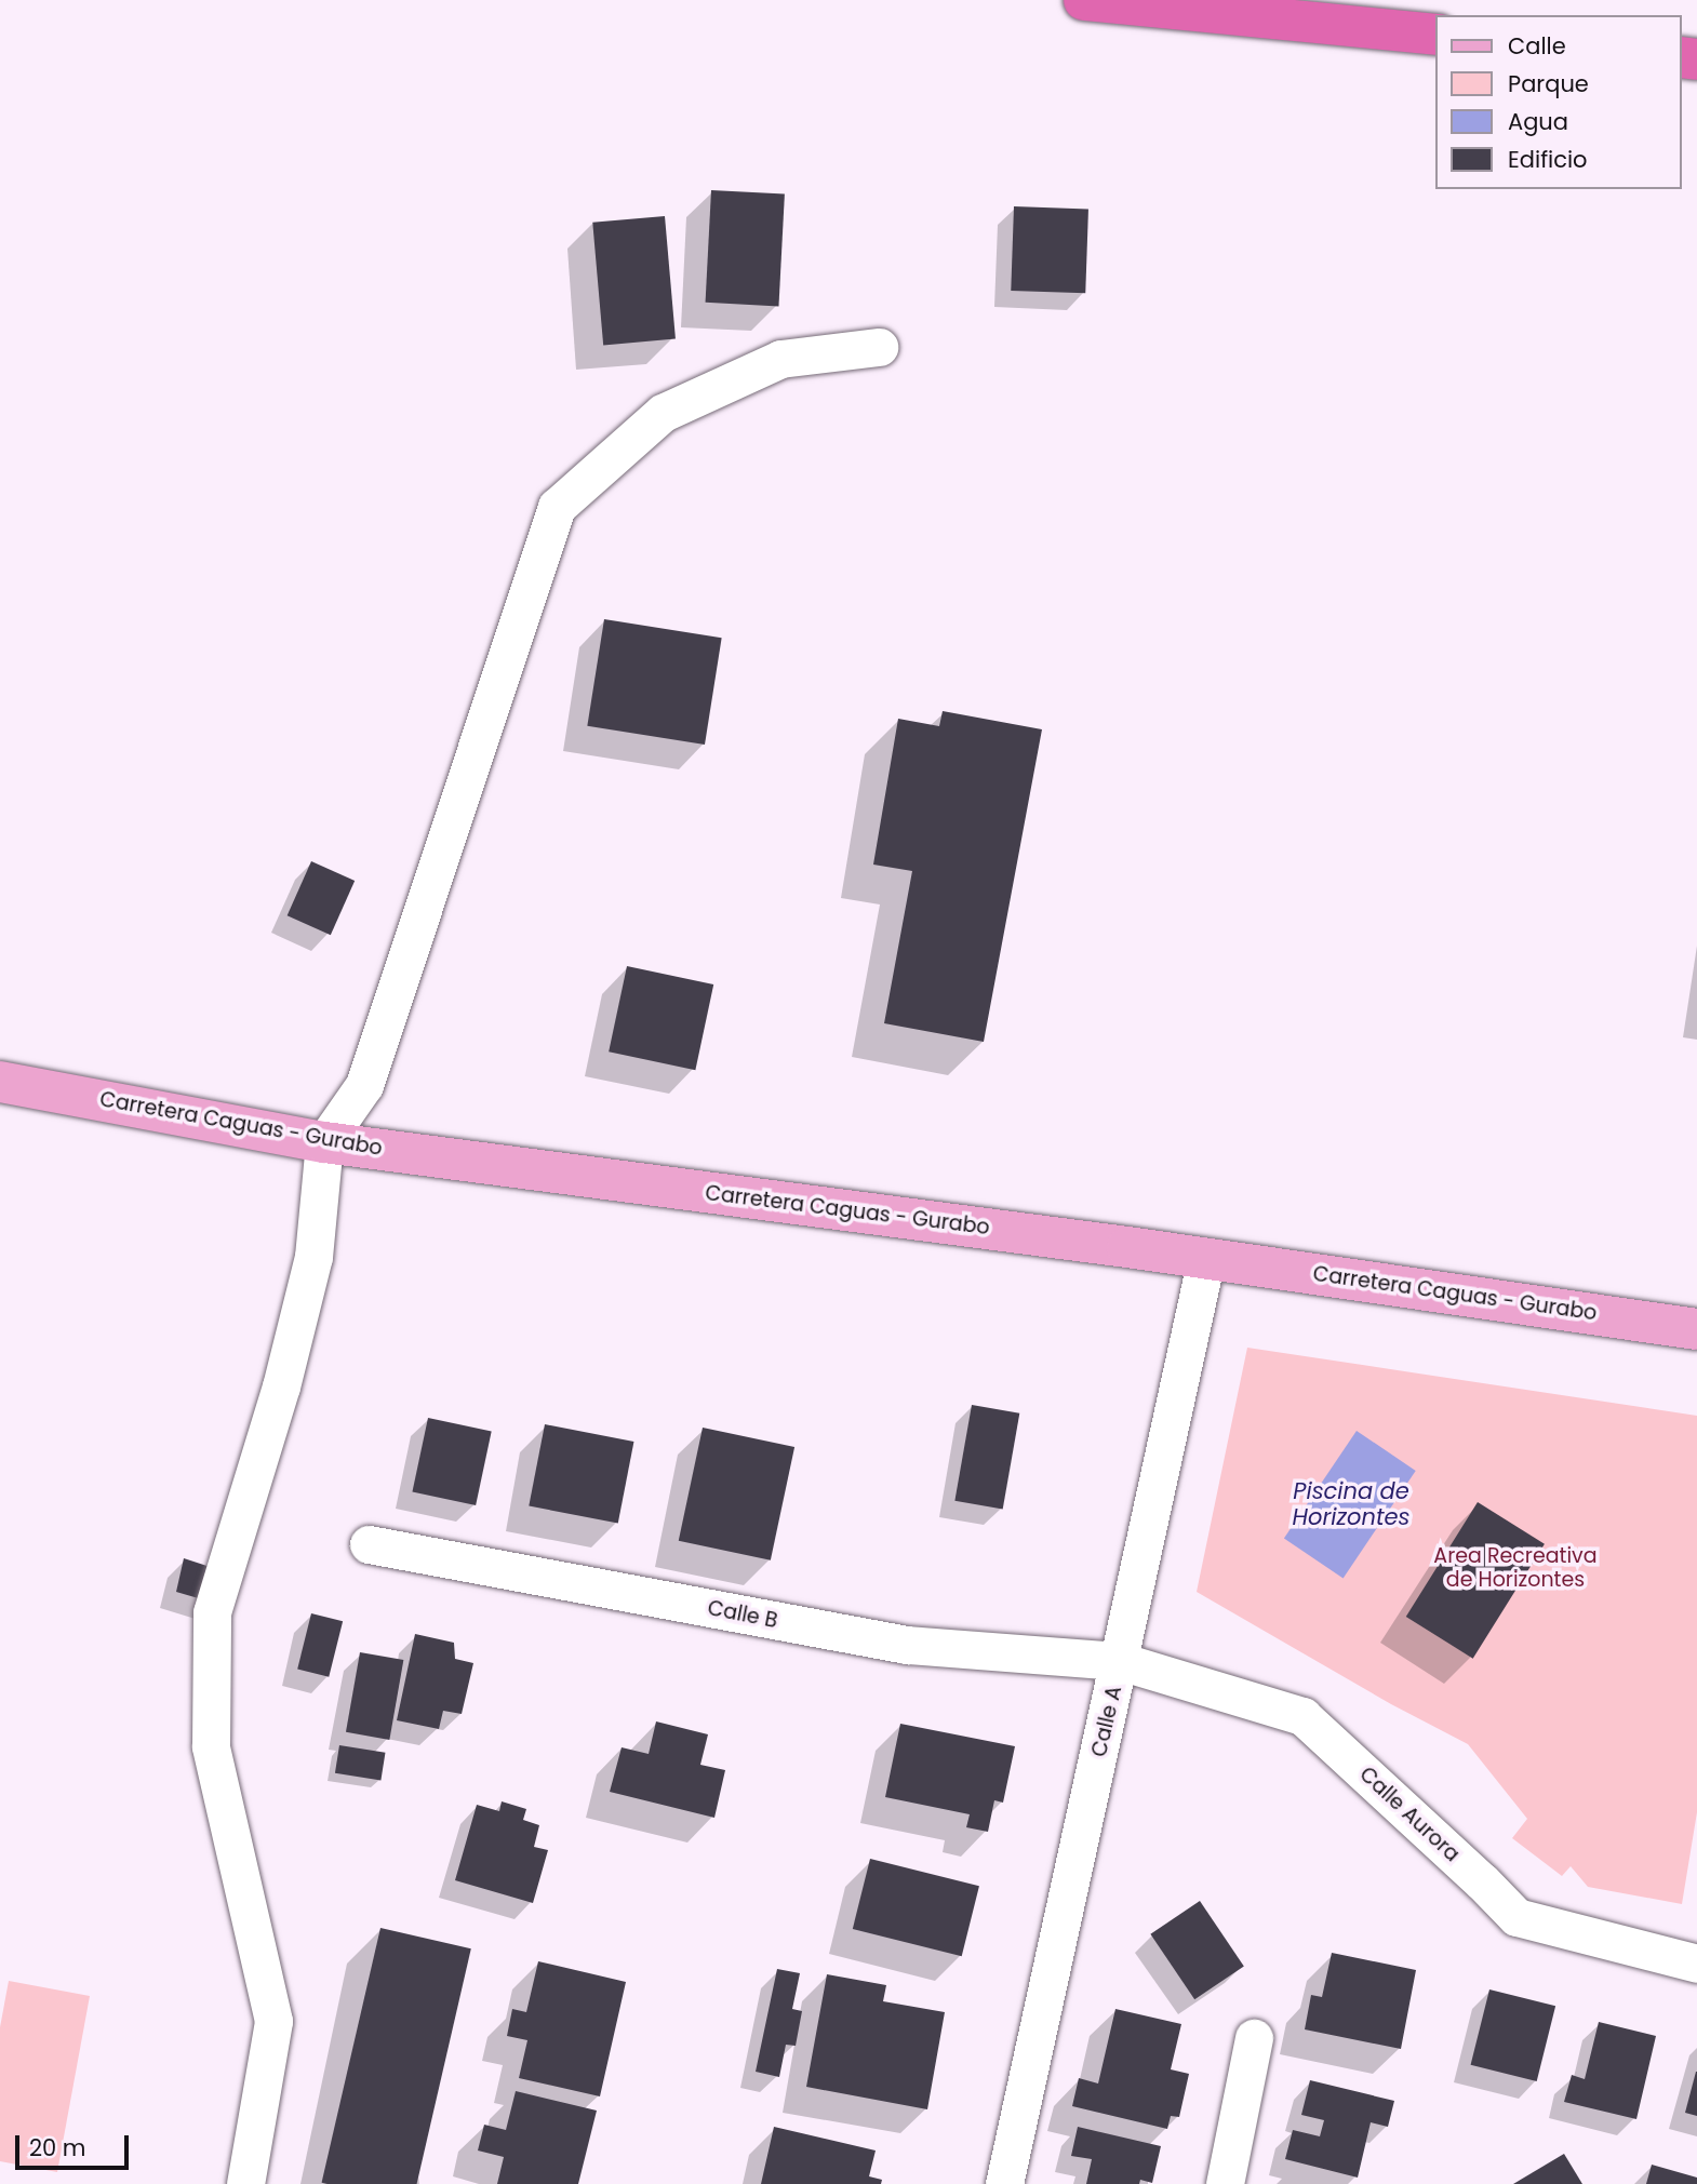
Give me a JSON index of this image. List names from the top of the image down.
{
  "streets": {
    "main road": ["Carretera Caguas - Gurabo"],
    "street": ["Calle B", "Calle A", "Calle Aurora"]
  },
  "crossings": [
    ["Carretera Caguas - Gurabo", "Calle A"],
    ["Calle B", "Calle A"],
    ["Calle B", "Calle Aurora"],
    ["Calle A", "Calle Aurora"]
  ],
  "water": ["Piscina de Horizontes"],
  "parks": ["Area Recreativa de Horizontes"],
  "legend": [
    "Calle",
    "Parque",
    "Agua",
    "Edificio"
  ],
  "scale_bar": "20 m"
}
